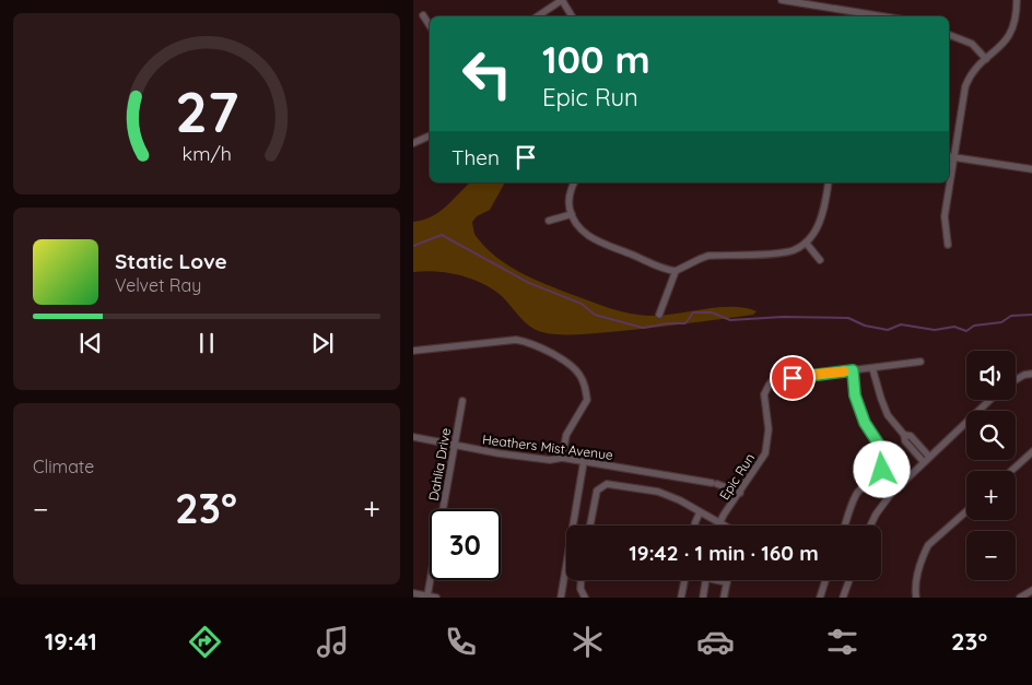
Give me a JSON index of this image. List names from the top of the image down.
{
  "streets": {
    "street": ["Heathers Mist Avenue", "Dahlia Drive", "Epic Run"]
  },
  "crossings": [
    ["Heathers Mist Avenue", "Dahlia Drive"],
    ["Heathers Mist Avenue", "Epic Run"]
  ],
  "page": {
    "turn": ["100 m", "Epic Run"],
    "then": "Then",
    "song": ["Static Love", "Velvet Ray"],
    "map_buttons": ["+", "−"],
    "tile": "Climate",
    "heat": ["−", "23°", "+"],
    "limit": "30",
    "trip": "19:42 · 1 min · 160 m",
    "tabs": ["19:41", "23°"],
    "gauge": ["27", "km/h"]
  }
}
